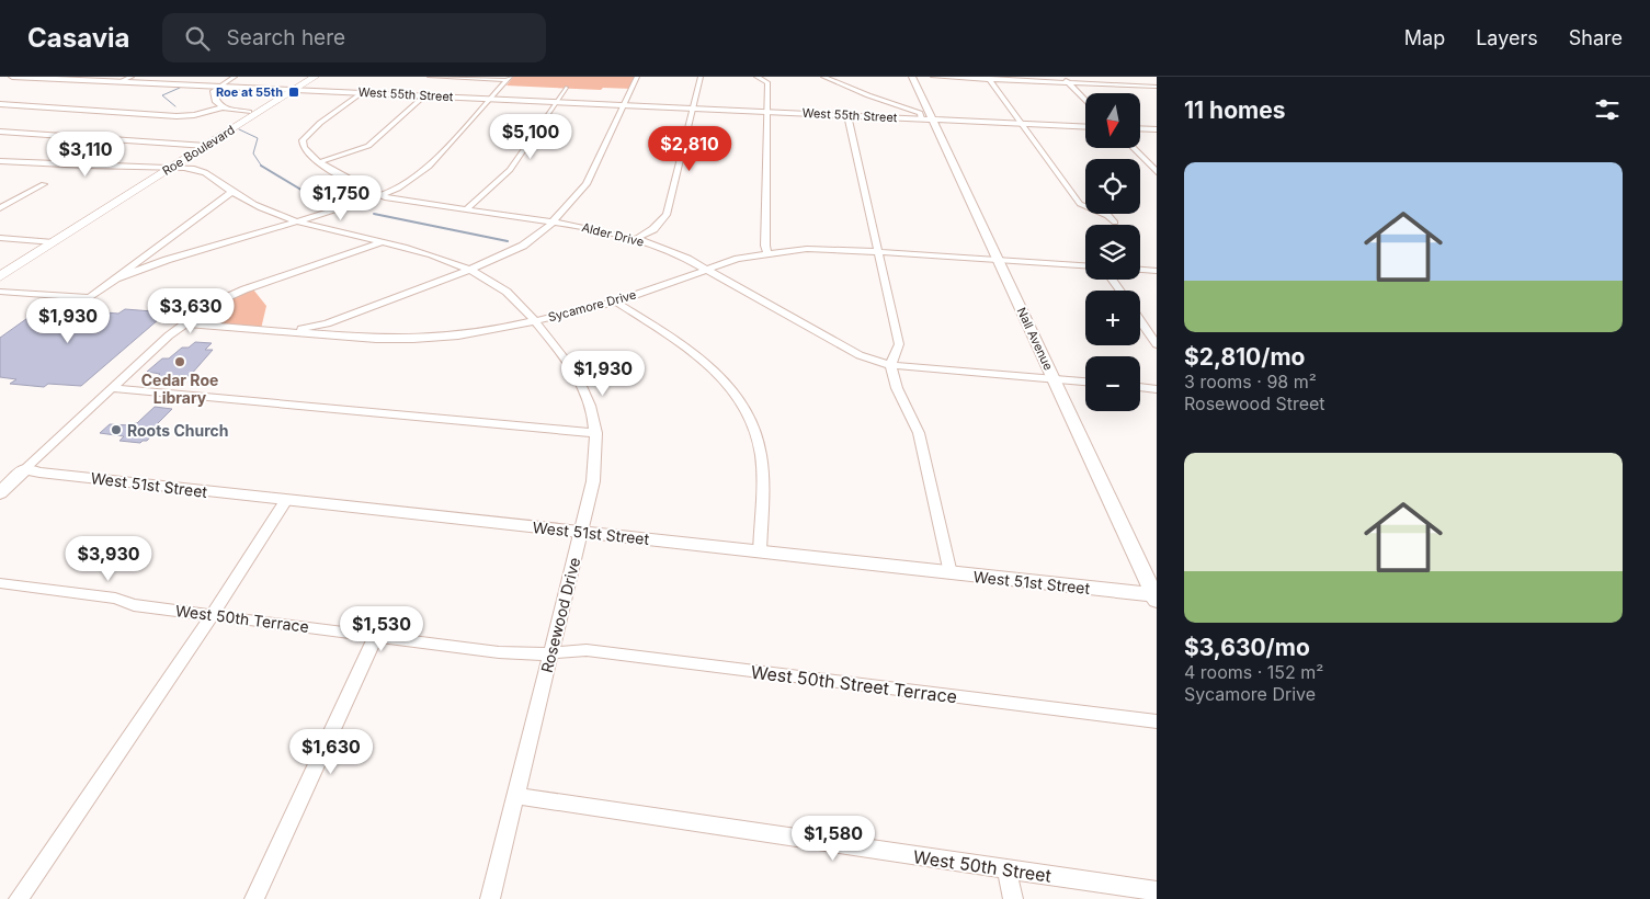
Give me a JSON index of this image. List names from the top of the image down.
{
  "streets": {
    "main road": ["Roe Boulevard"],
    "street": [
      "West 55th Street",
      "Alder Drive",
      "Sycamore Drive",
      "Nall Avenue",
      "West 51st Street",
      "Rosewood Drive",
      "West 50th Terrace",
      "West 50th Street Terrace",
      "West 50th Street"
    ]
  },
  "crossings": [
    ["West 55th Street", "Roe Boulevard"],
    ["West 55th Street", "Nall Avenue"],
    ["Roe Boulevard", "Rosewood Drive"],
    ["Alder Drive", "Sycamore Drive"],
    ["Alder Drive", "Nall Avenue"],
    ["Sycamore Drive", "Nall Avenue"],
    ["Sycamore Drive", "Rosewood Drive"],
    ["Nall Avenue", "West 51st Street"],
    ["West 51st Street", "Rosewood Drive"],
    ["Rosewood Drive", "West 50th Terrace"],
    ["Rosewood Drive", "West 50th Street Terrace"],
    ["Rosewood Drive", "West 50th Street"],
    ["West 50th Terrace", "West 50th Street Terrace"]
  ],
  "places": {
    "transit": ["Roe at 55th"],
    "other": ["Cedar Roe Library", "Roots Church"]
  },
  "north": "bottom",
  "page": {
    "header": "Casavia",
    "search": "Search here",
    "nav": ["Map", "Layers", "Share"],
    "heading": "11 homes",
    "map_buttons": ["+", "−"],
    "price": [
      "$5,100",
      "$2,810",
      "$3,110",
      "$1,750",
      "$3,630",
      "$1,930",
      "$1,930",
      "$3,930",
      "$1,530",
      "$1,630",
      "$1,580"
    ],
    "list": [
      {
        "name": "$2,810/mo",
        "note": "3 rooms · 98 m² · Rosewood Street"
      },
      {
        "name": "$3,630/mo",
        "note": "4 rooms · 152 m² · Sycamore Drive"
      }
    ]
  }
}
